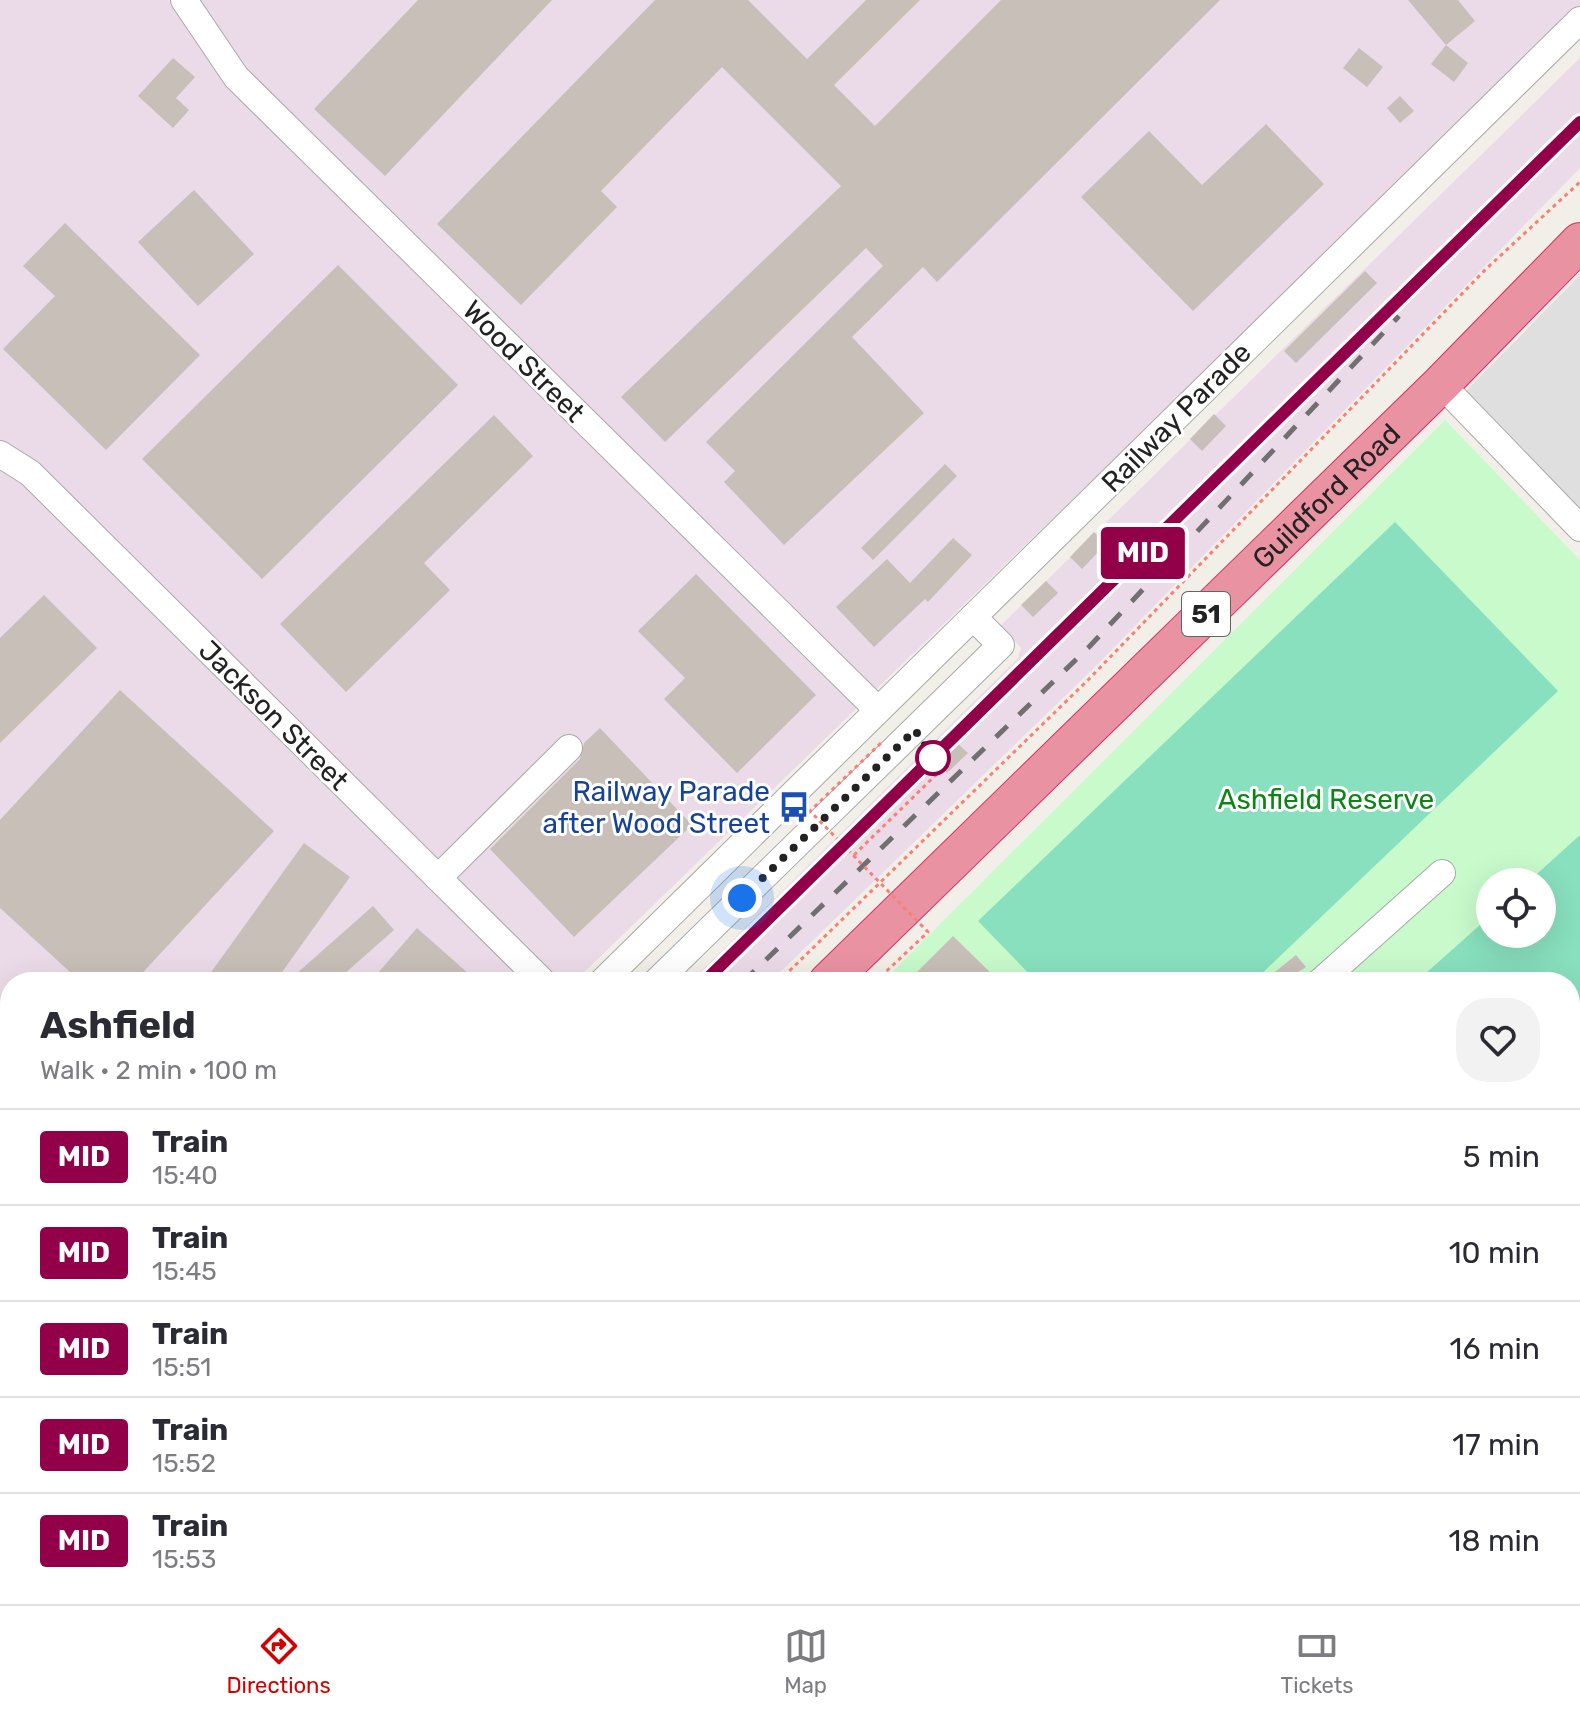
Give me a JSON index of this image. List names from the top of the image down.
{
  "streets": {
    "highway": ["Guildford Road", "51"],
    "street": ["Wood Street", "Railway Parade", "Jackson Street"]
  },
  "crossings": [
    ["Wood Street", "Railway Parade"]
  ],
  "parks": ["Ashfield Reserve"],
  "places": {
    "bus stop": ["Railway Parade after Wood Street"]
  },
  "page": {
    "on_map": "MID",
    "heading": ["Ashfield", "Walk · 2 min · 100 m"],
    "list": [
      {
        "mark": "MID",
        "name": "Train",
        "note": "15:40",
        "value": "5 min"
      },
      {
        "mark": "MID",
        "name": "Train",
        "note": "15:45",
        "value": "10 min"
      },
      {
        "mark": "MID",
        "name": "Train",
        "note": "15:51",
        "value": "16 min"
      },
      {
        "mark": "MID",
        "name": "Train",
        "note": "15:52",
        "value": "17 min"
      },
      {
        "mark": "MID",
        "name": "Train",
        "note": "15:53",
        "value": "18 min"
      }
    ],
    "tabs": ["Directions", "Map", "Tickets"]
  }
}
